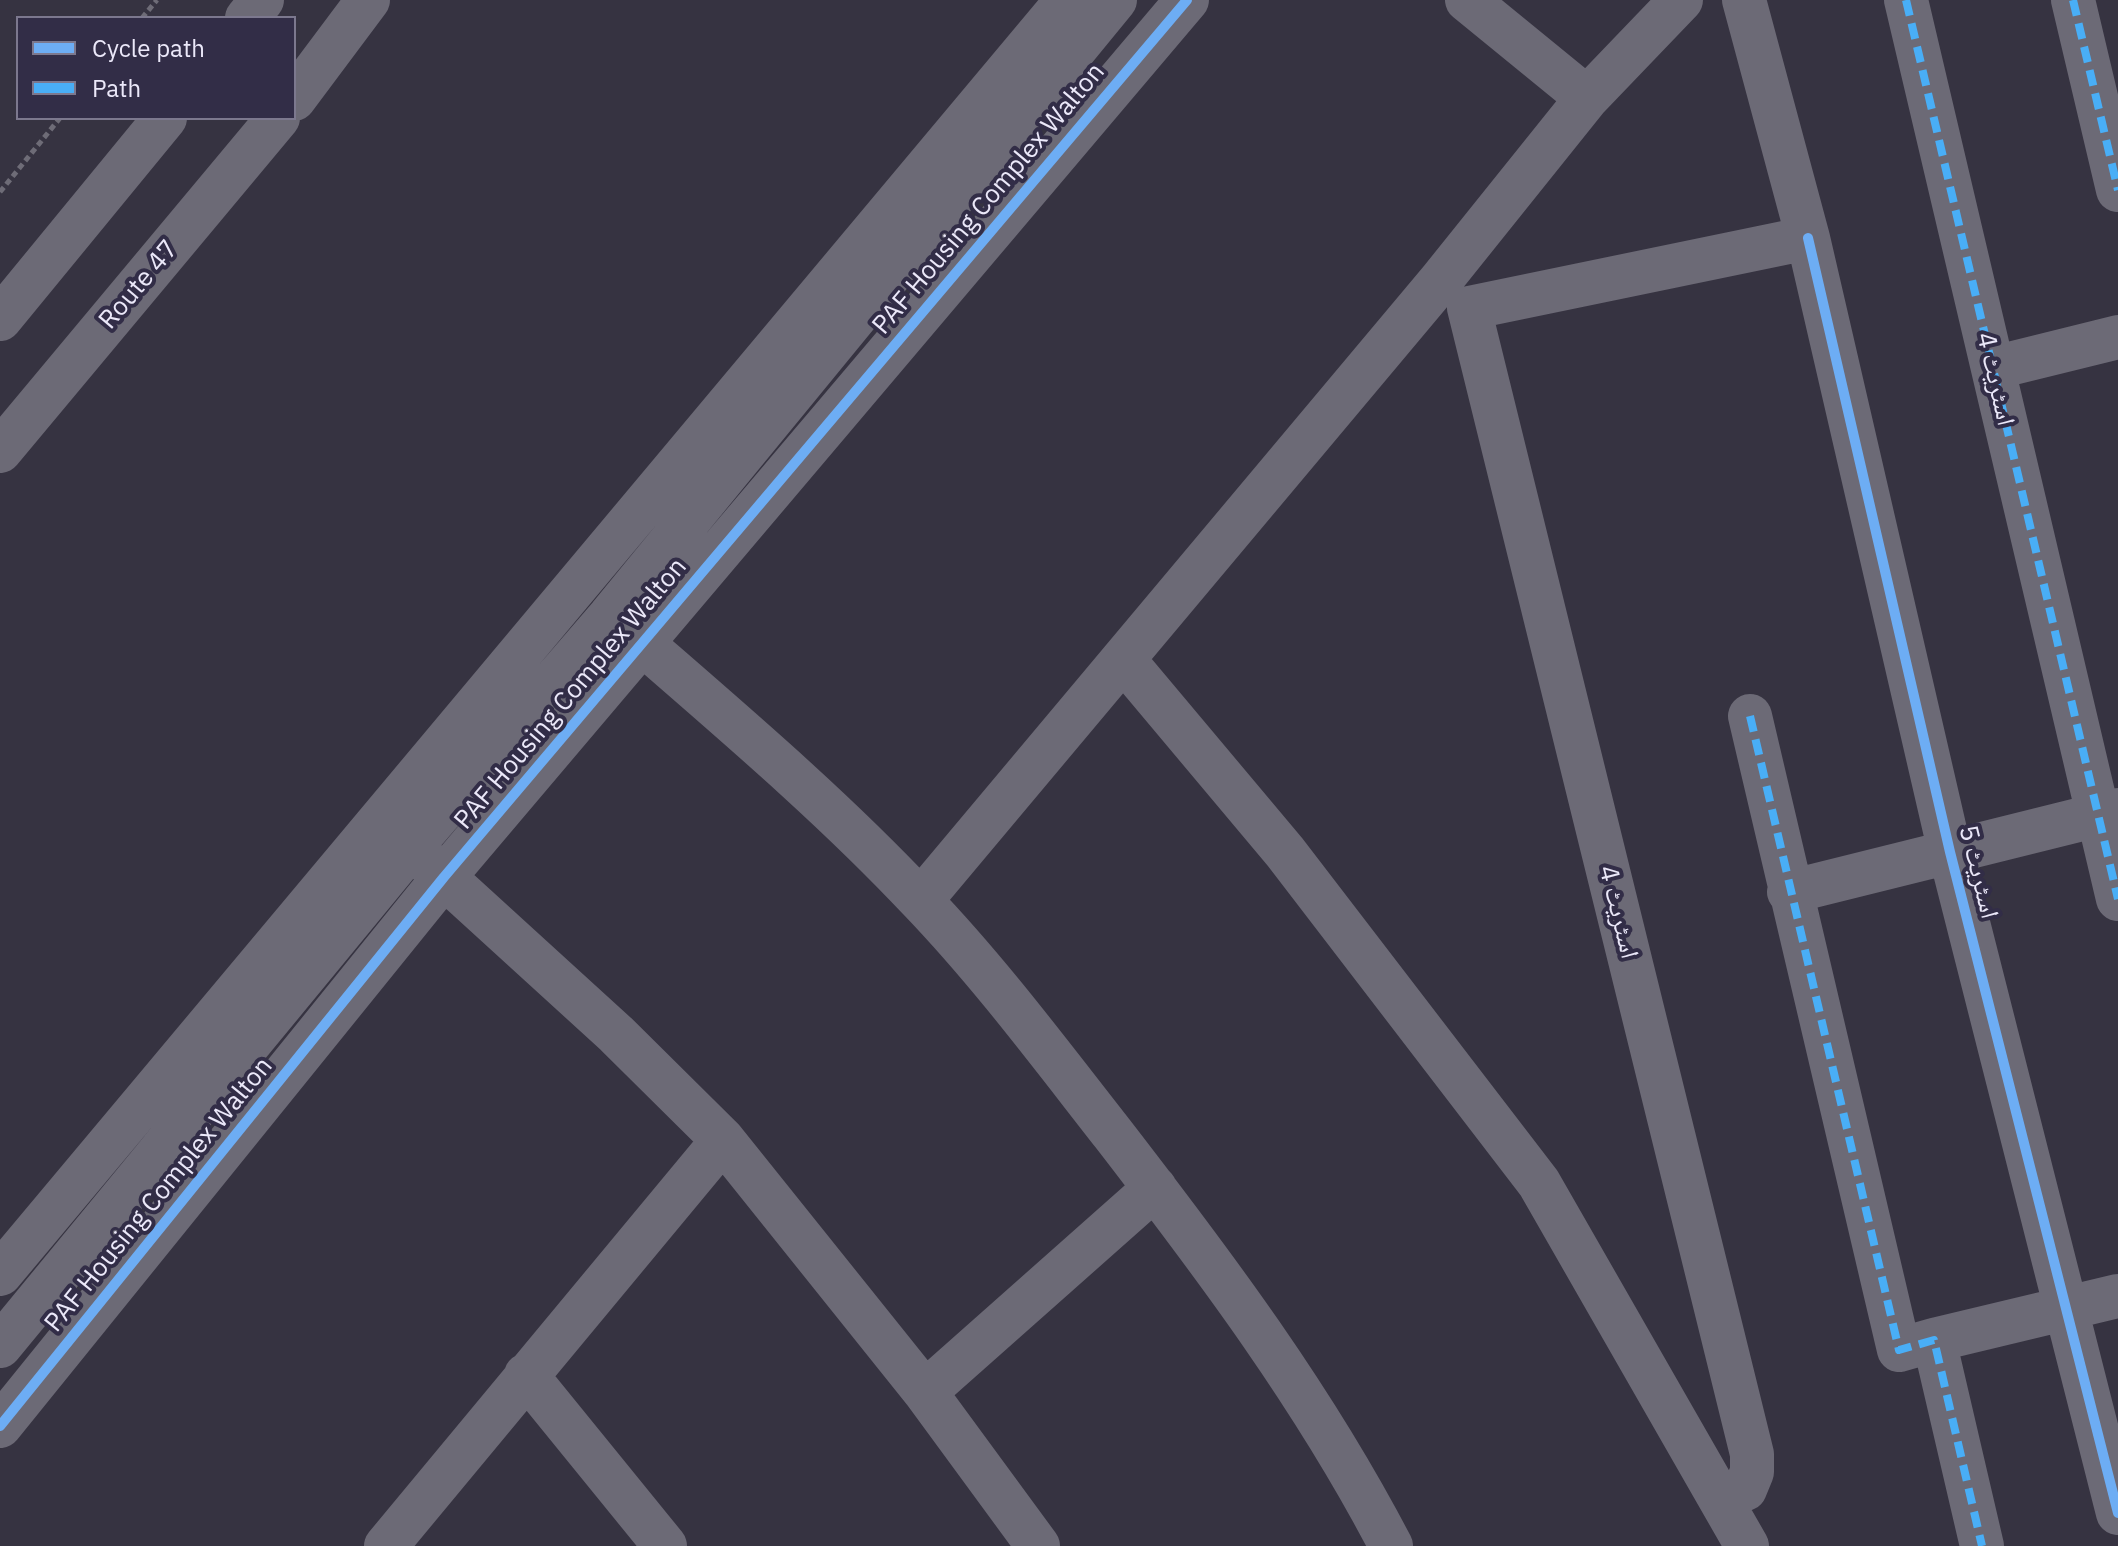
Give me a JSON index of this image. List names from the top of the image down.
{
  "streets": {
    "street": [
      "PAF Housing Complex Walton",
      "Route 47",
      "اسٹریٹ 4",
      "اسٹریٹ 5"
    ]
  },
  "legend": ["Cycle path", "Path"]
}
